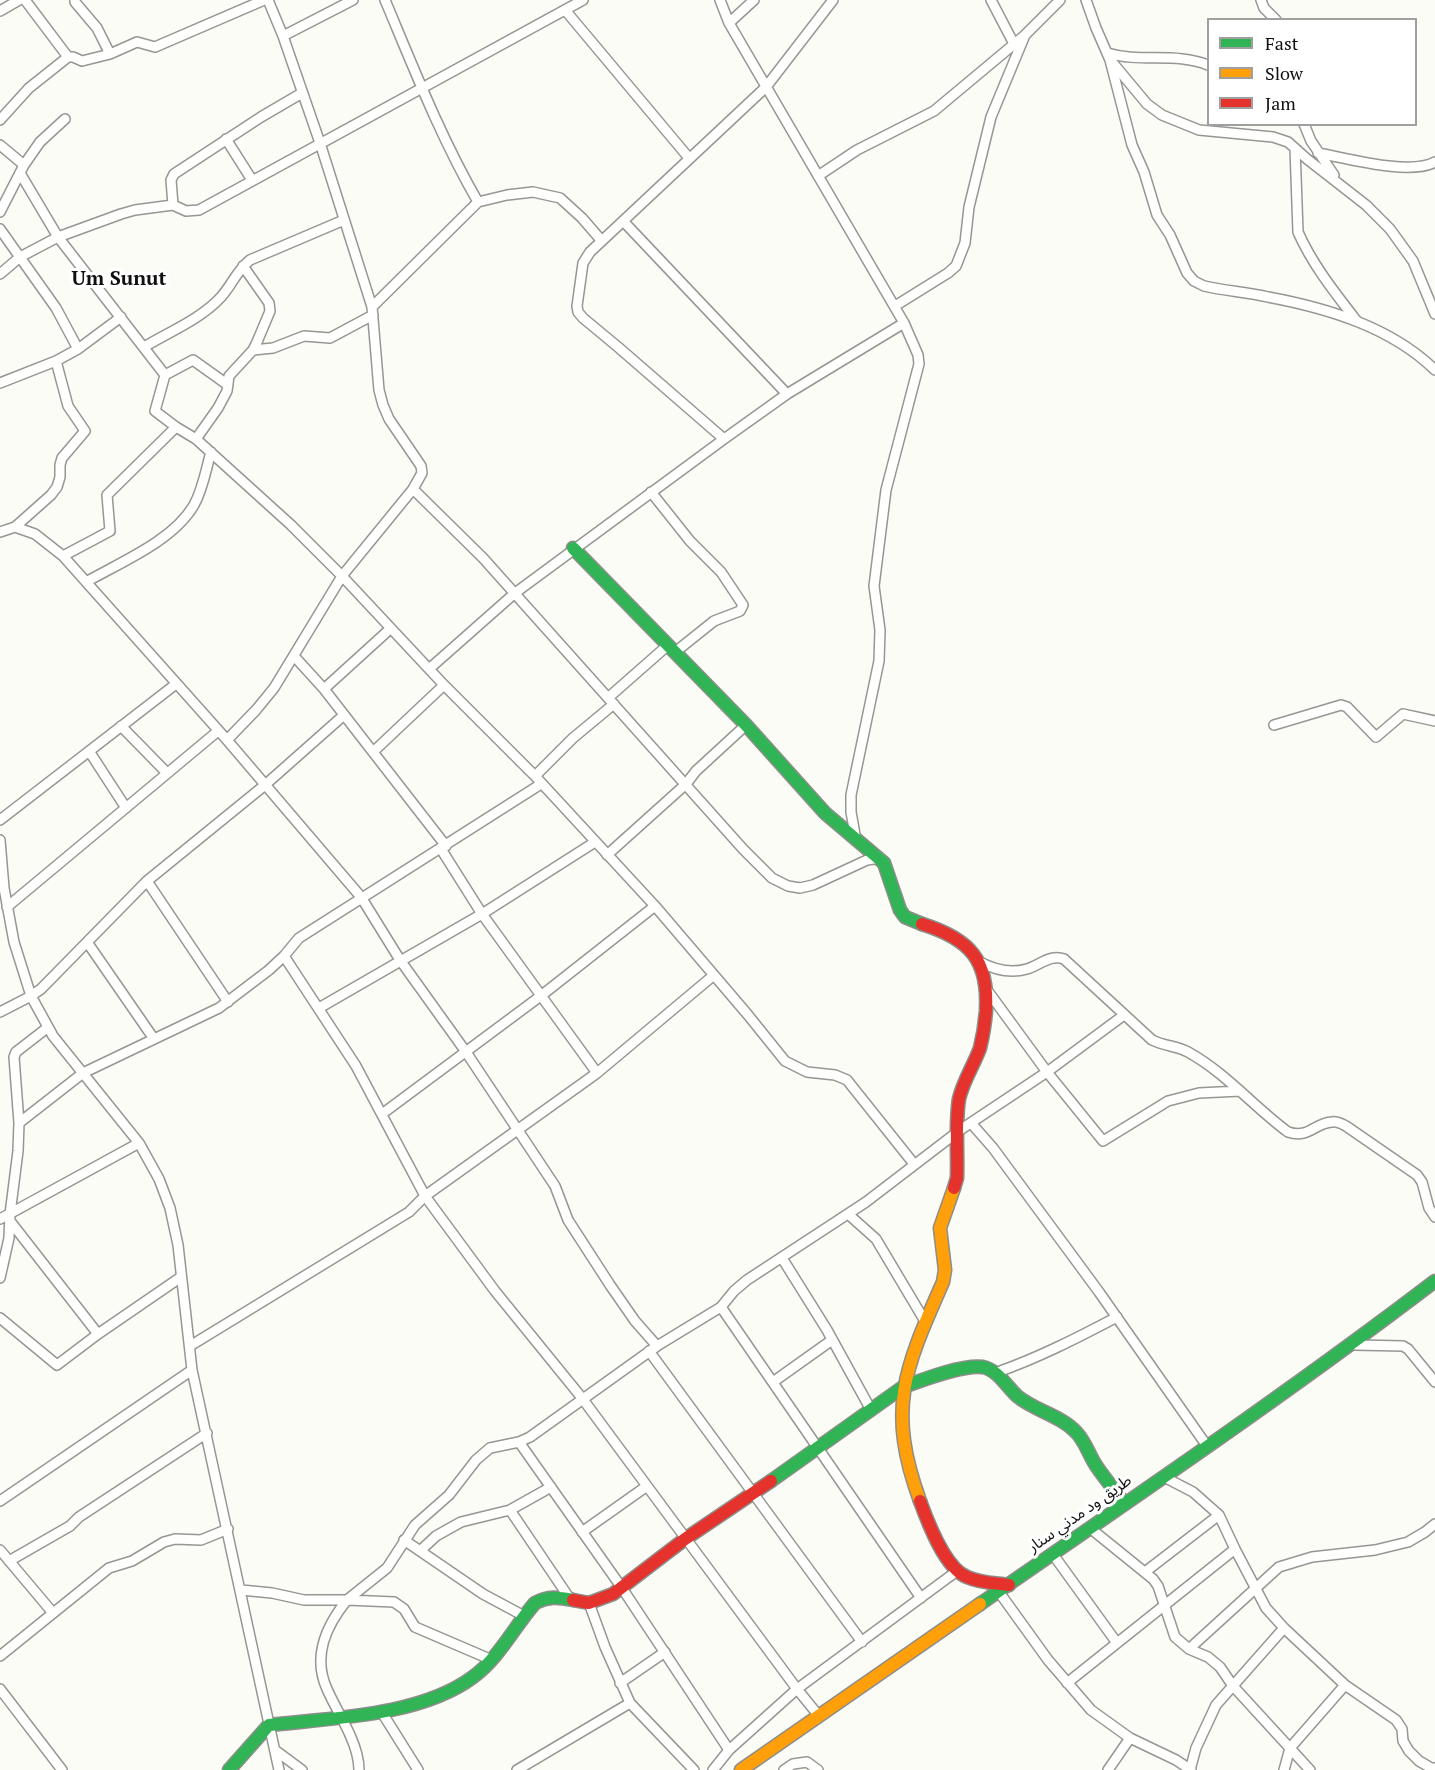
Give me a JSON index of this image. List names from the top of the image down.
{
  "streets": {
    "main road": ["طريق ود مدني سنار"]
  },
  "districts": ["Um Sunut"],
  "legend": ["Fast", "Slow", "Jam"]
}
